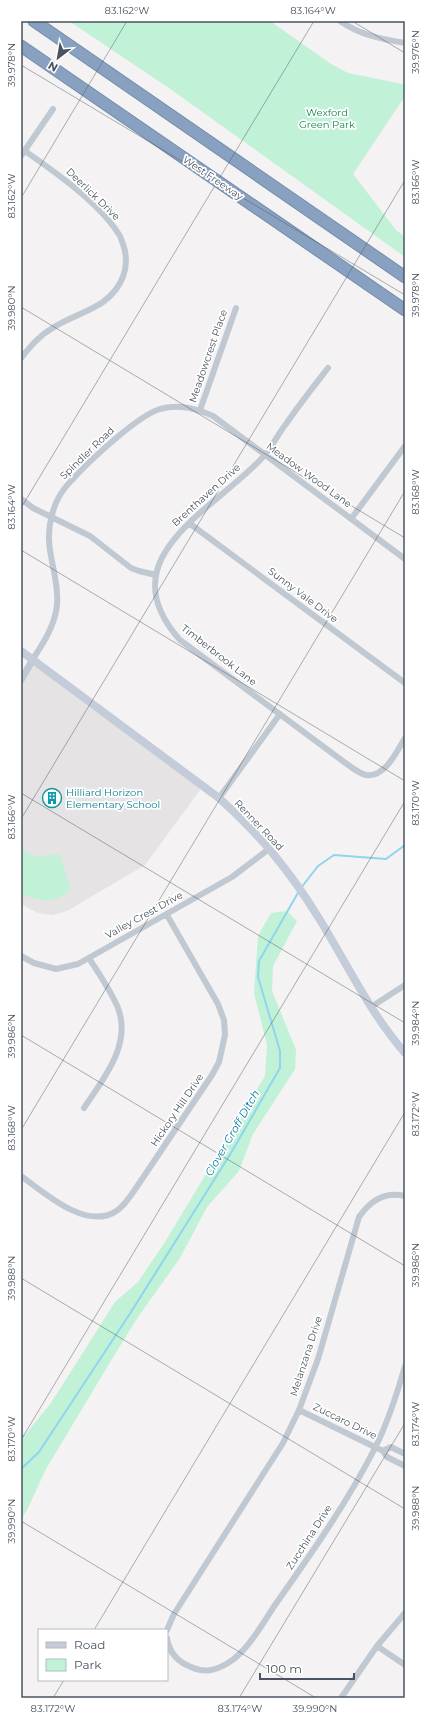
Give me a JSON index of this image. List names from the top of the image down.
{
  "streets": {
    "highway": ["West Freeway"],
    "main road": ["Renner Road"],
    "street": [
      "Deerlick Drive",
      "Meadowcrest Place",
      "Spindler Road",
      "Meadow Wood Lane",
      "Brenthaven Drive",
      "Sunny Vale Drive",
      "Timberbrook Lane",
      "Valley Crest Drive",
      "Hickory Hill Drive",
      "Melanzana Drive",
      "Zuccaro Drive",
      "Zucchina Drive"
    ]
  },
  "crossings": [
    ["Meadowcrest Place", "Spindler Road"],
    ["Meadowcrest Place", "Meadow Wood Lane"],
    ["Spindler Road", "Meadow Wood Lane"],
    ["Spindler Road", "Renner Road"],
    ["Meadow Wood Lane", "Brenthaven Drive"],
    ["Brenthaven Drive", "Sunny Vale Drive"],
    ["Brenthaven Drive", "Timberbrook Lane"],
    ["Renner Road", "Valley Crest Drive"],
    ["Valley Crest Drive", "Hickory Hill Drive"],
    ["Melanzana Drive", "Zuccaro Drive"],
    ["Zuccaro Drive", "Zucchina Drive"]
  ],
  "water": ["Clover Groff Ditch"],
  "parks": ["Wexford Green Park"],
  "places": {
    "building": ["Hilliard Horizon Elementary School"]
  },
  "legend": ["Road", "Park"],
  "scale_bar": "100 m",
  "north": "bottom left",
  "coordinates": [
    "83.162°W",
    "83.164°W",
    "39.976°N",
    "39.978°N",
    "83.166°W",
    "39.980°N",
    "83.168°W",
    "83.170°W",
    "39.984°N",
    "39.986°N",
    "83.172°W",
    "39.988°N",
    "83.174°W",
    "39.990°N"
  ]
}
